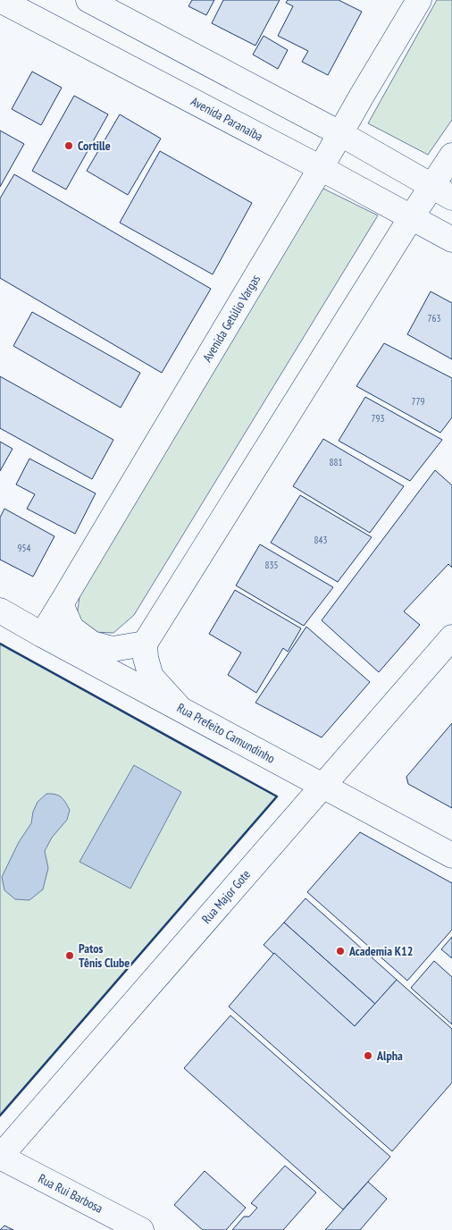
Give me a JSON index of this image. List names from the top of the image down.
{
  "streets": {
    "street": [
      "Avenida Paranaíba",
      "Avenida Getúlio Vargas",
      "Rua Prefeito Camundinho",
      "Rua Major Gote",
      "Rua Rui Barbosa"
    ]
  },
  "crossings": [
    ["Avenida Paranaíba", "Avenida Getúlio Vargas"],
    ["Avenida Getúlio Vargas", "Rua Prefeito Camundinho"],
    ["Rua Prefeito Camundinho", "Rua Major Gote"],
    ["Rua Major Gote", "Rua Rui Barbosa"]
  ],
  "places": [
    "Cortille",
    "Academia K12",
    "Patos Tênis Clube",
    "Alpha"
  ],
  "house_numbers": [
    "763",
    "779",
    "793",
    "881",
    "843",
    "954",
    "835"
  ]
}
